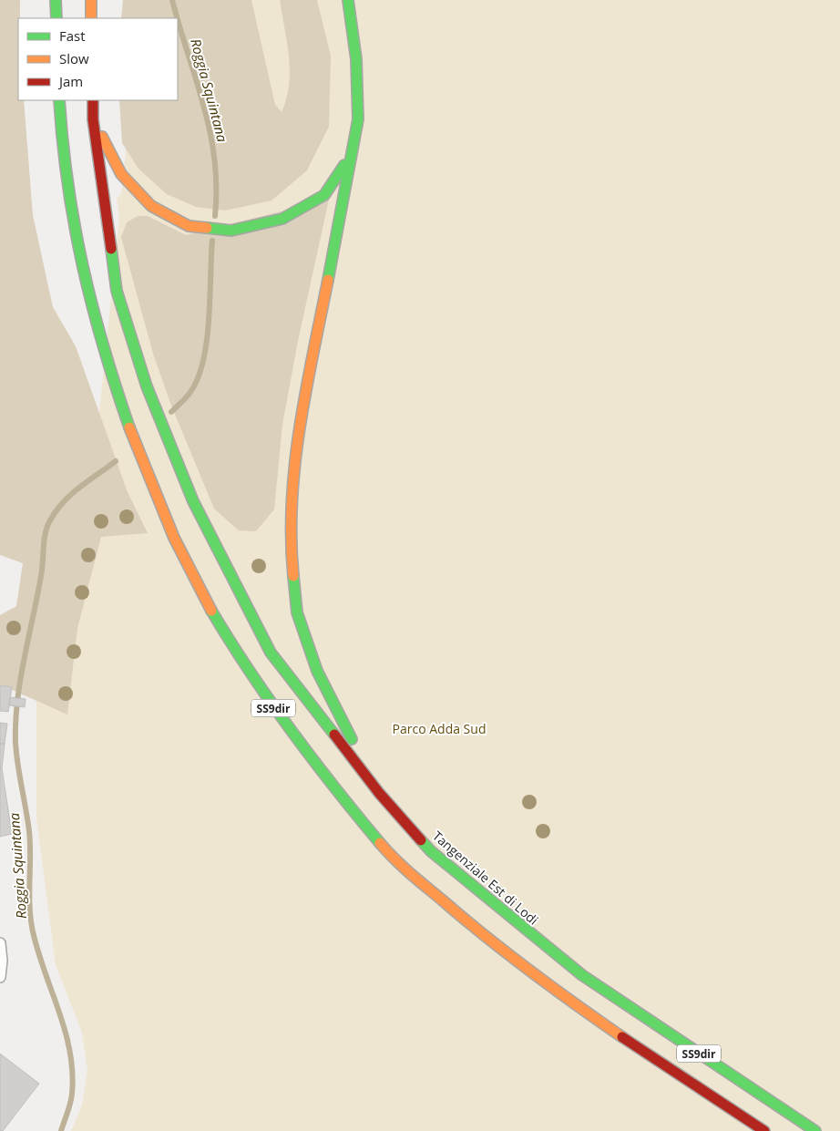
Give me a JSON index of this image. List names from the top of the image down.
{
  "streets": {
    "highway": ["SS9dir", "Tangenziale Est di Lodi"]
  },
  "crossings": [
    ["SS9dir", "Tangenziale Est di Lodi"]
  ],
  "water": ["Roggia Squintana"],
  "parks": ["Parco Adda Sud"],
  "legend": ["Fast", "Slow", "Jam"]
}
